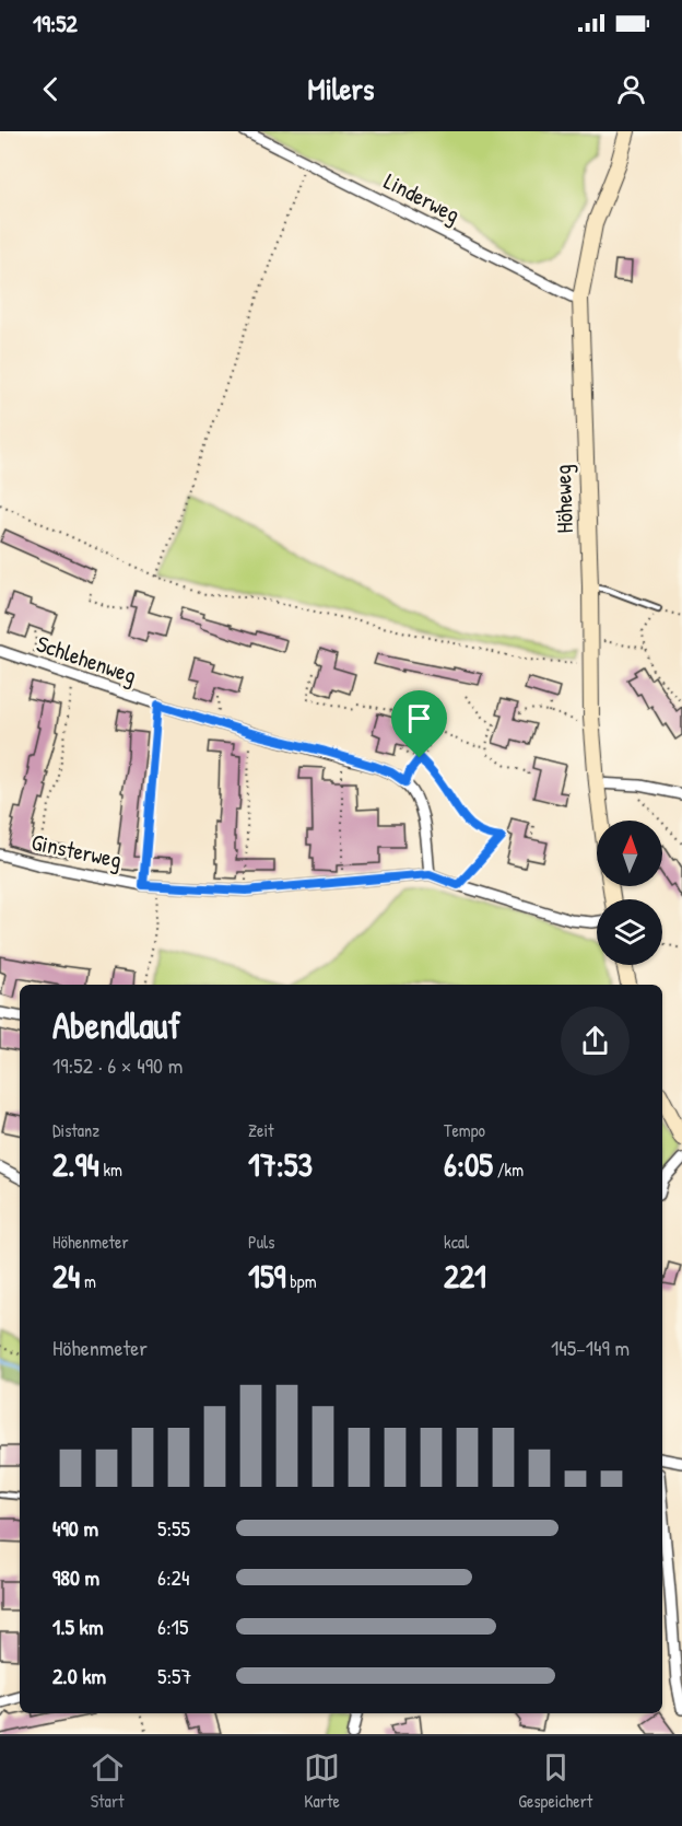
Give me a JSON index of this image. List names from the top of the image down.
{
  "streets": {
    "street": [
      "Linderweg",
      "Höheweg",
      "Schlehenweg",
      "Ginsterweg"
    ]
  },
  "crossings": [
    ["Linderweg", "Höheweg"]
  ],
  "north": "top",
  "page": {
    "status": "19:52",
    "header": "Milers",
    "heading": ["Abendlauf", "19:52 · 6 × 490 m"],
    "stats": [
      ["Distanz", "2.94 km"],
      ["Zeit", "17:53"],
      ["Tempo", "6:05 /km"],
      ["Höhenmeter", "24 m"],
      ["Puls", "159 bpm"],
      ["kcal", "221"]
    ],
    "chart": ["Höhenmeter", "145–149 m"],
    "list": [
      {
        "name": "490 m",
        "note": "5:55"
      },
      {
        "name": "980 m",
        "note": "6:24"
      },
      {
        "name": "1.5 km",
        "note": "6:15"
      },
      {
        "name": "2.0 km",
        "note": "5:57"
      }
    ],
    "tabs": ["Start", "Karte", "Gespeichert"]
  }
}
